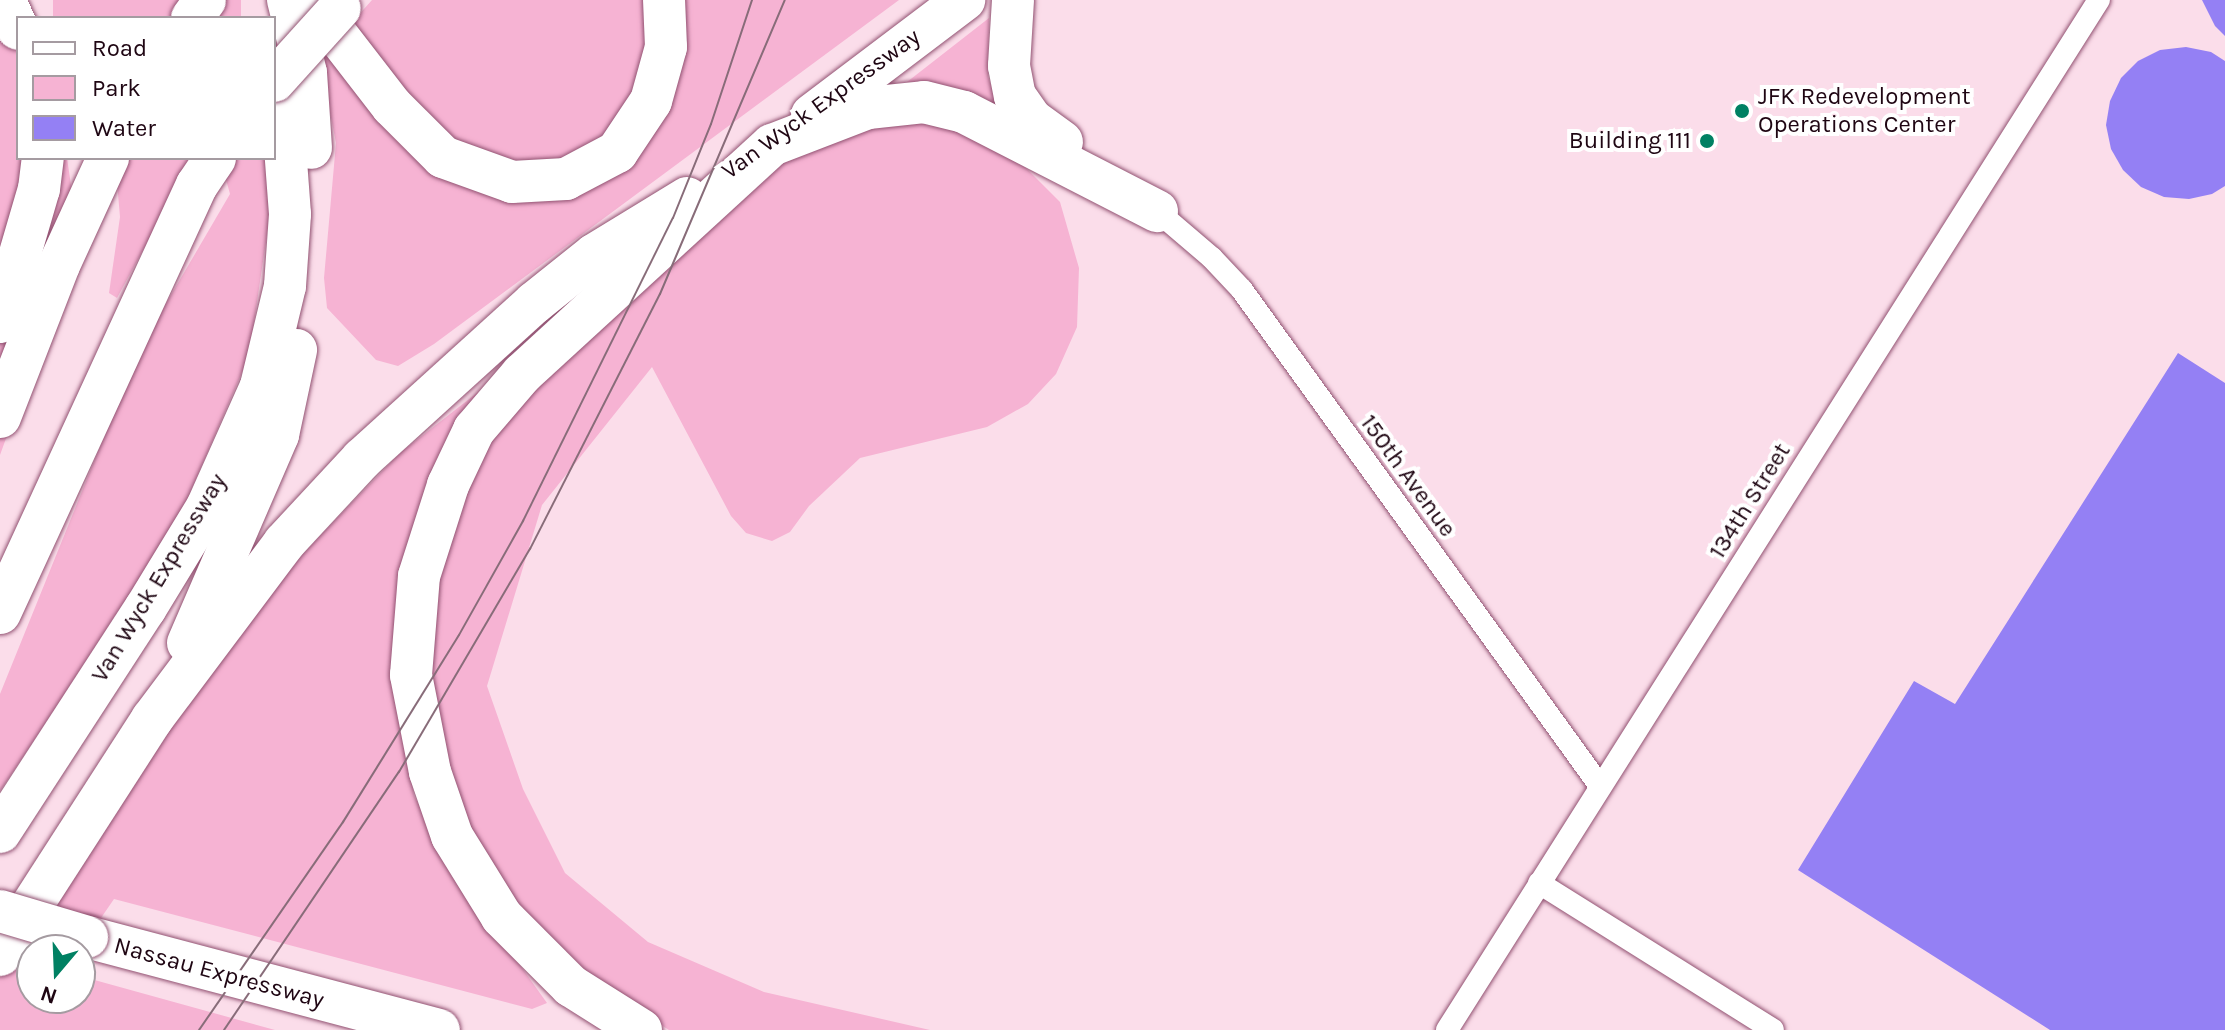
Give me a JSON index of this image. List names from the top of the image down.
{
  "streets": {
    "highway": ["Van Wyck Expressway", "Nassau Expressway"],
    "street": ["150th Avenue", "134th Street"]
  },
  "crossings": [
    ["150th Avenue", "134th Street"]
  ],
  "places": ["JFK Redevelopment Operations Center", "Building 111"],
  "legend": ["Road", "Park", "Water"],
  "north": "bottom"
}
